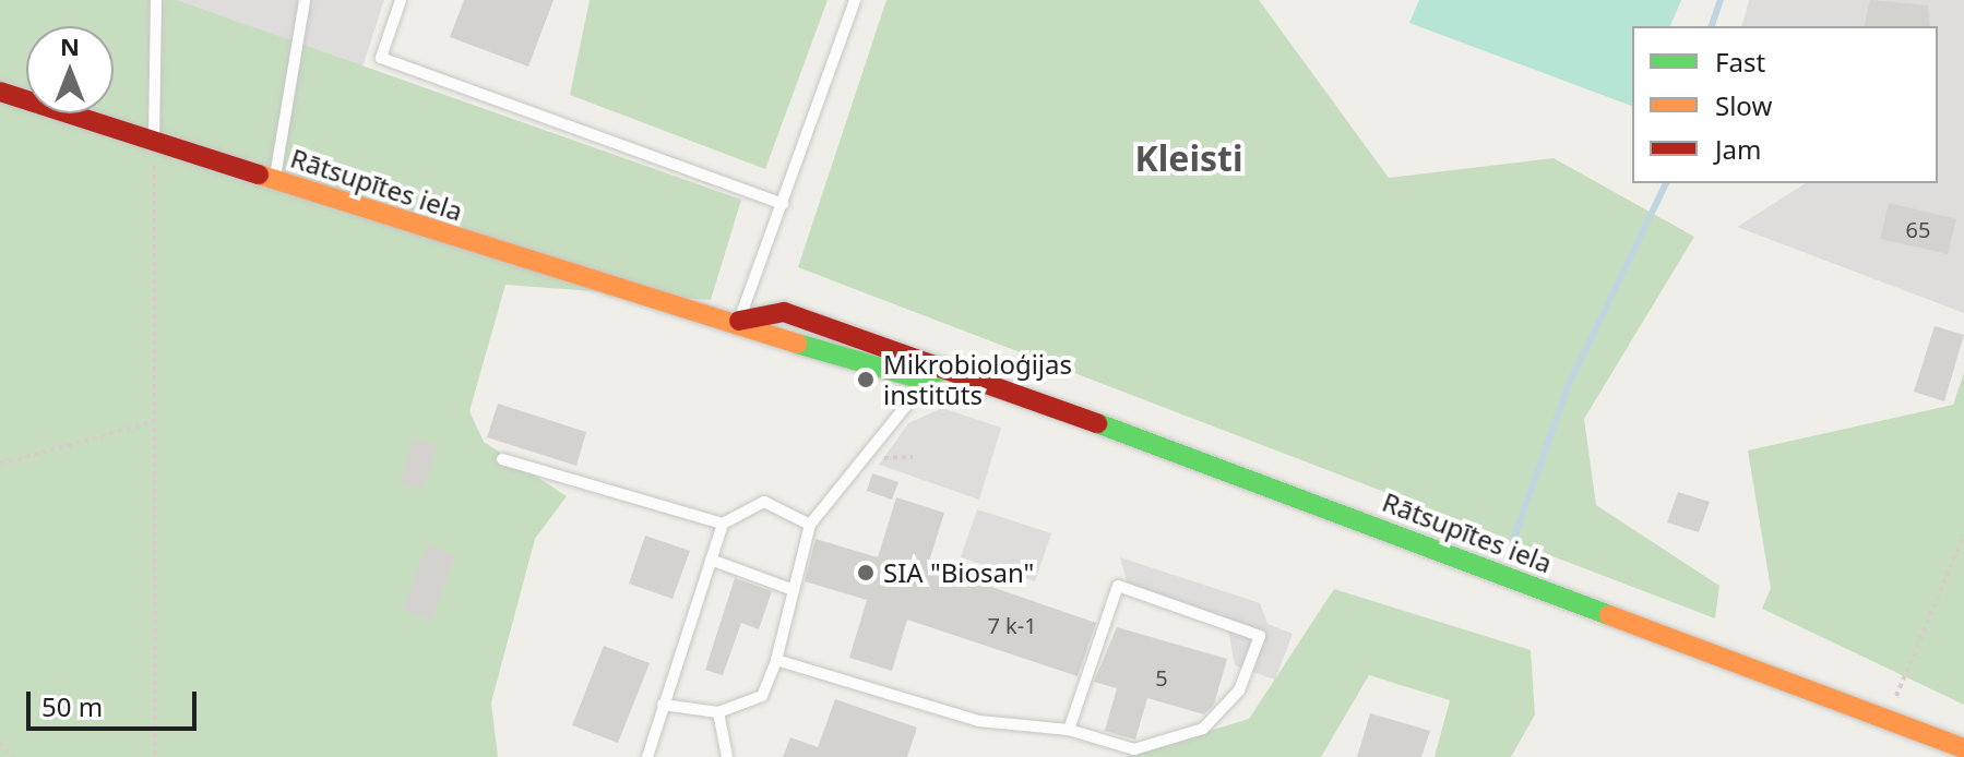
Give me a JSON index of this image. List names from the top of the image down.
{
  "streets": {
    "street": ["Rātsupītes iela"]
  },
  "districts": ["Kleisti"],
  "places": ["Mikrobioloģijas institūts", "SIA \"Biosan\""],
  "house_numbers": ["65", "7 k-1", "5"],
  "legend": ["Fast", "Slow", "Jam"],
  "scale_bar": "50 m",
  "north": "top"
}
